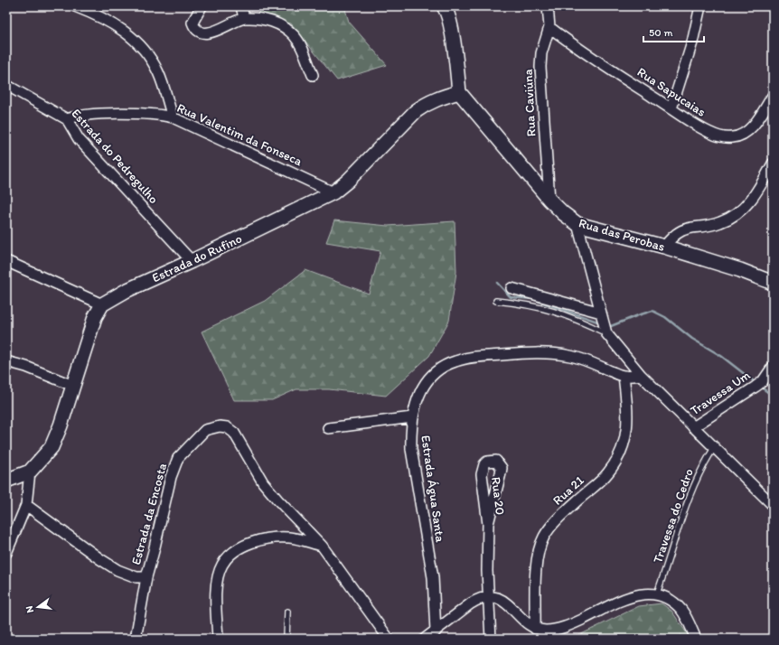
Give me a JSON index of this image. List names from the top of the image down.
{
  "streets": {
    "street": [
      "Rua Sapucaias",
      "Rua Caviúna",
      "Rua Valentim da Fonseca",
      "Estrada do Pedregulho",
      "Rua das Perobas",
      "Estrada do Rufino",
      "Travessa Um",
      "Estrada Água Santa",
      "Rua 21",
      "Rua 20",
      "Estrada da Encosta"
    ],
    "lane": ["Travessa do Cedro"]
  },
  "crossings": [
    ["Rua Sapucaias", "Rua Caviúna"],
    ["Rua Caviúna", "Rua das Perobas"],
    ["Rua Valentim da Fonseca", "Estrada do Pedregulho"],
    ["Rua Valentim da Fonseca", "Estrada do Rufino"],
    ["Estrada do Pedregulho", "Estrada do Rufino"],
    ["Rua das Perobas", "Estrada do Rufino"],
    ["Estrada Água Santa", "Rua 21"]
  ],
  "scale_bar": "50 m",
  "north": "left"
}
